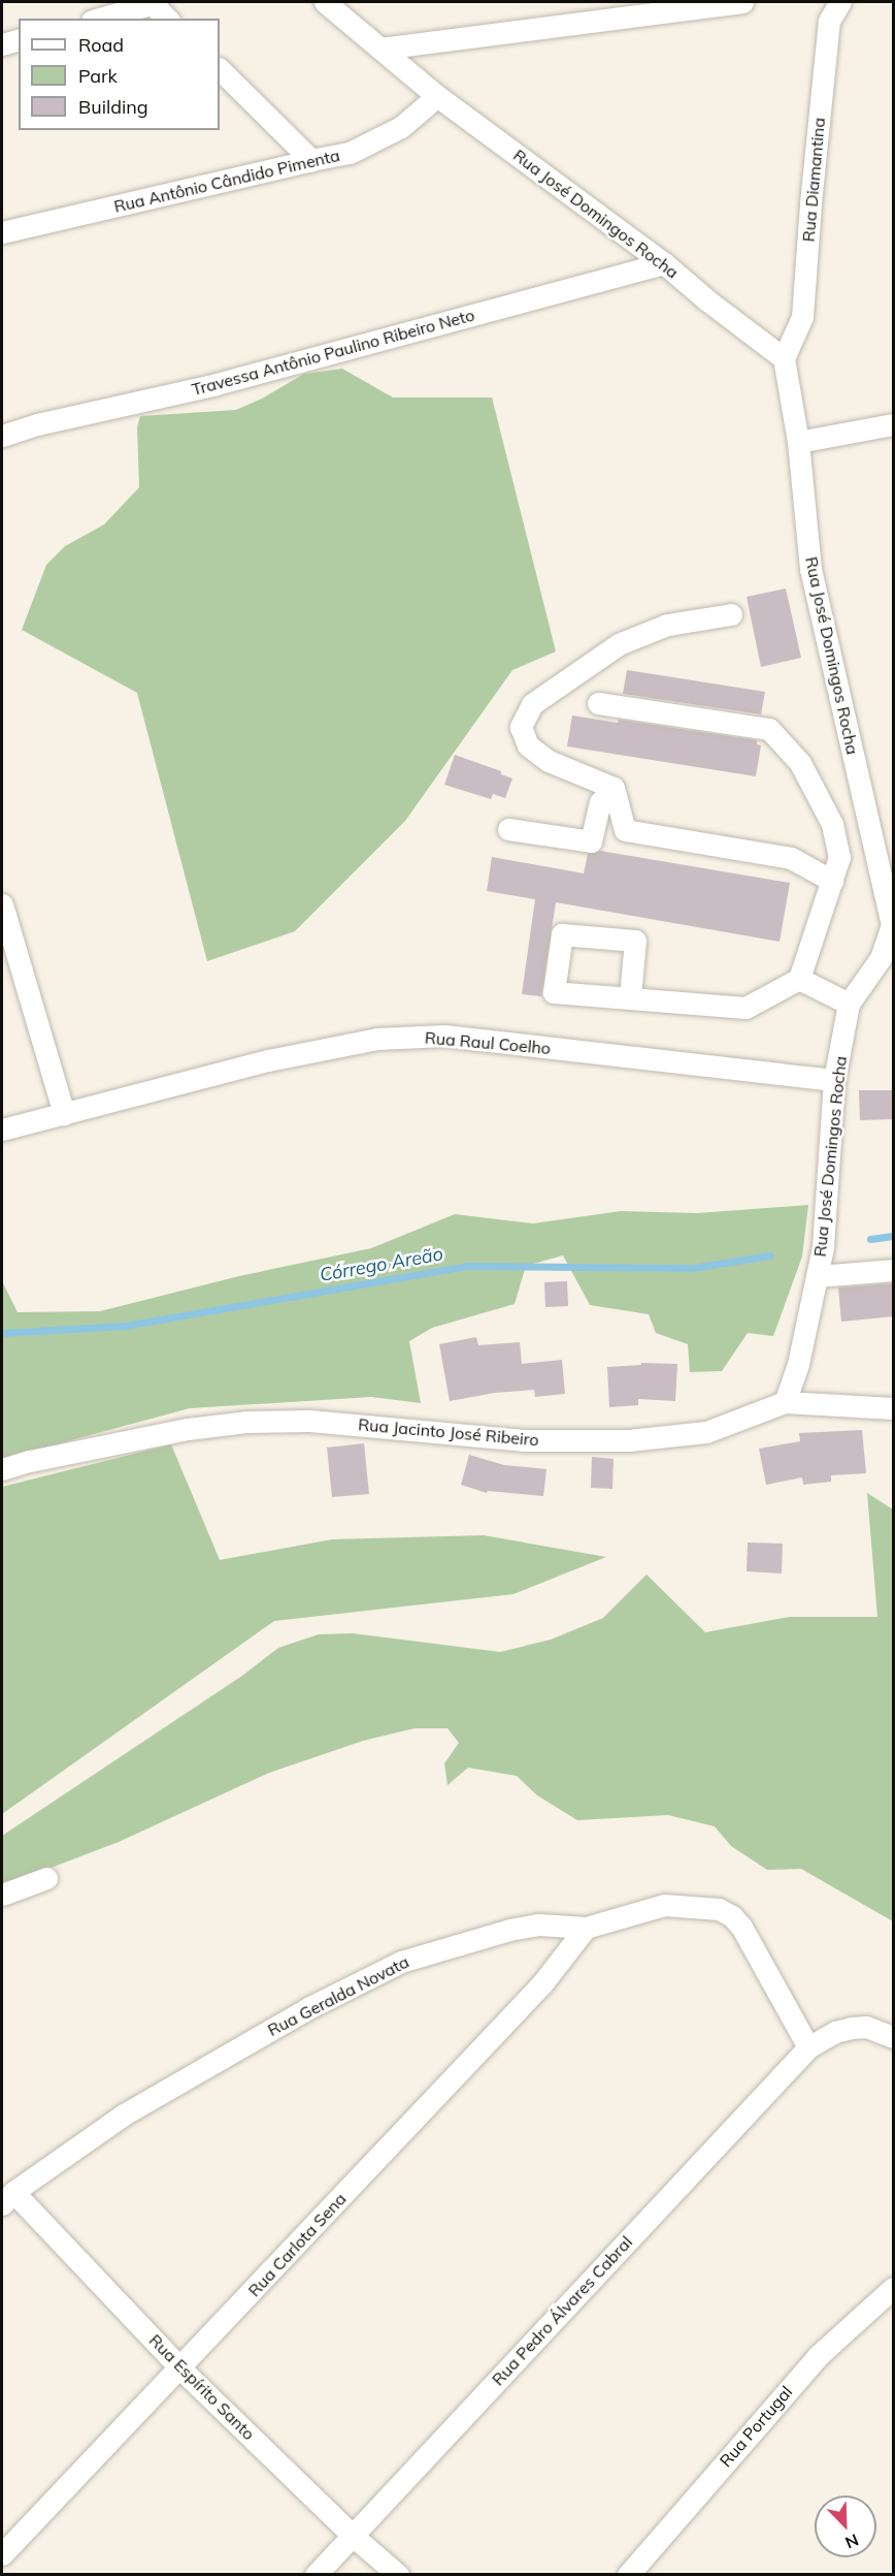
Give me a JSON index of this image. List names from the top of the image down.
{
  "streets": {
    "street": [
      "Rua Diamantina",
      "Rua Antônio Cândido Pimenta",
      "Rua José Domingos Rocha",
      "Travessa Antônio Paulino Ribeiro Neto",
      "Rua Raul Coelho",
      "Rua Jacinto José Ribeiro",
      "Rua Geralda Novata",
      "Rua Carlota Sena",
      "Rua Pedro Álvares Cabral",
      "Rua Espírito Santo",
      "Rua Portugal"
    ]
  },
  "crossings": [
    ["Rua Diamantina", "Rua José Domingos Rocha"],
    ["Rua Antônio Cândido Pimenta", "Rua José Domingos Rocha"],
    ["Rua José Domingos Rocha", "Travessa Antônio Paulino Ribeiro Neto"],
    ["Rua José Domingos Rocha", "Rua Raul Coelho"],
    ["Rua José Domingos Rocha", "Rua Jacinto José Ribeiro"],
    ["Rua Geralda Novata", "Rua Carlota Sena"],
    ["Rua Geralda Novata", "Rua Pedro Álvares Cabral"],
    ["Rua Geralda Novata", "Rua Espírito Santo"],
    ["Rua Carlota Sena", "Rua Espírito Santo"],
    ["Rua Pedro Álvares Cabral", "Rua Espírito Santo"]
  ],
  "water": ["Córrego Areão"],
  "legend": ["Road", "Park", "Building"],
  "north": "bottom right"
}
